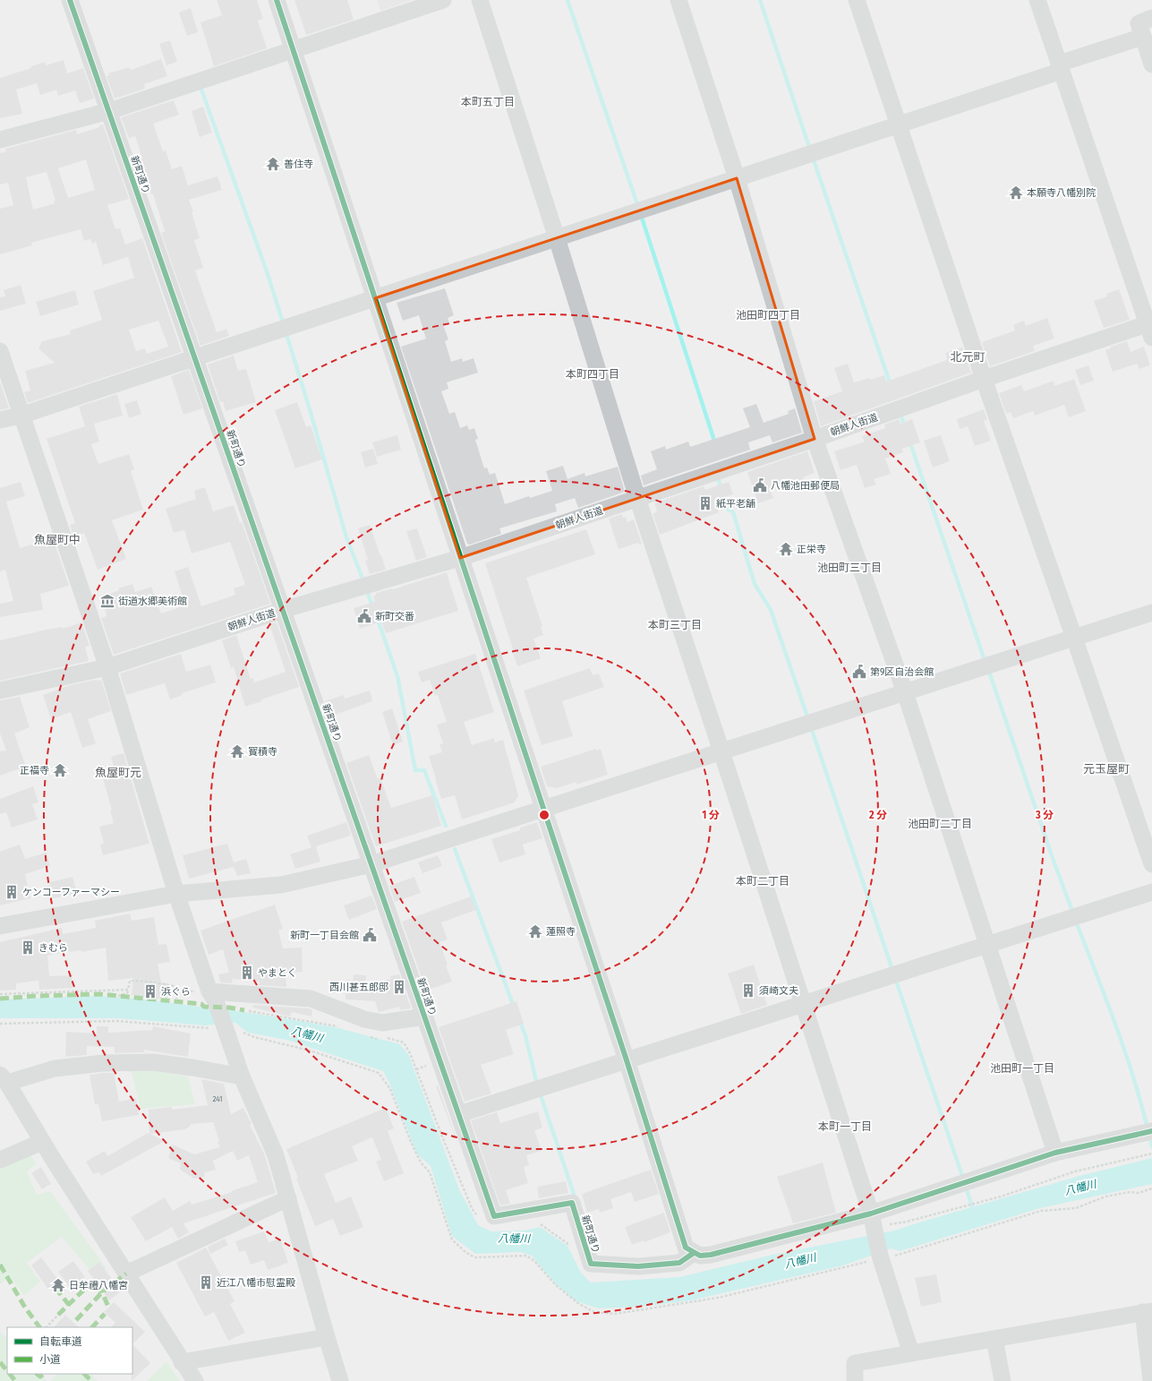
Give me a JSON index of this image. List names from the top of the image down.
{
  "streets": {
    "street": ["新町通り", "朝鮮人街道"]
  },
  "crossings": [
    ["新町通り", "朝鮮人街道"]
  ],
  "districts": [
    "本町五丁目",
    "池田町四丁目",
    "北元町",
    "本町四丁目",
    "魚屋町中",
    "池田町三丁目",
    "本町三丁目",
    "元玉屋町",
    "魚屋町元",
    "池田町二丁目",
    "本町二丁目",
    "池田町一丁目",
    "本町一丁目"
  ],
  "water": ["八幡川"],
  "places": {
    "temple": [
      "善住寺",
      "本願寺八幡別院",
      "正栄寺",
      "寳積寺",
      "正福寺",
      "蓮照寺",
      "日牟禮八幡宮"
    ],
    "public building": [
      "八幡池田郵便局",
      "新町交番",
      "第9区自治会館",
      "新町一丁目会館"
    ],
    "building": [
      "紙平老舗",
      "ケンコーファーマシー",
      "きむら",
      "やまとく",
      "西川甚五郎邸",
      "須崎文夫",
      "浜ぐら",
      "近江八幡市慰霊殿"
    ],
    "museum": ["街道水郷美術館"]
  },
  "house_numbers": ["241"],
  "legend": ["自転車道", "小道"],
  "rings": ["1 分", "2 分", "3 分"]
}
